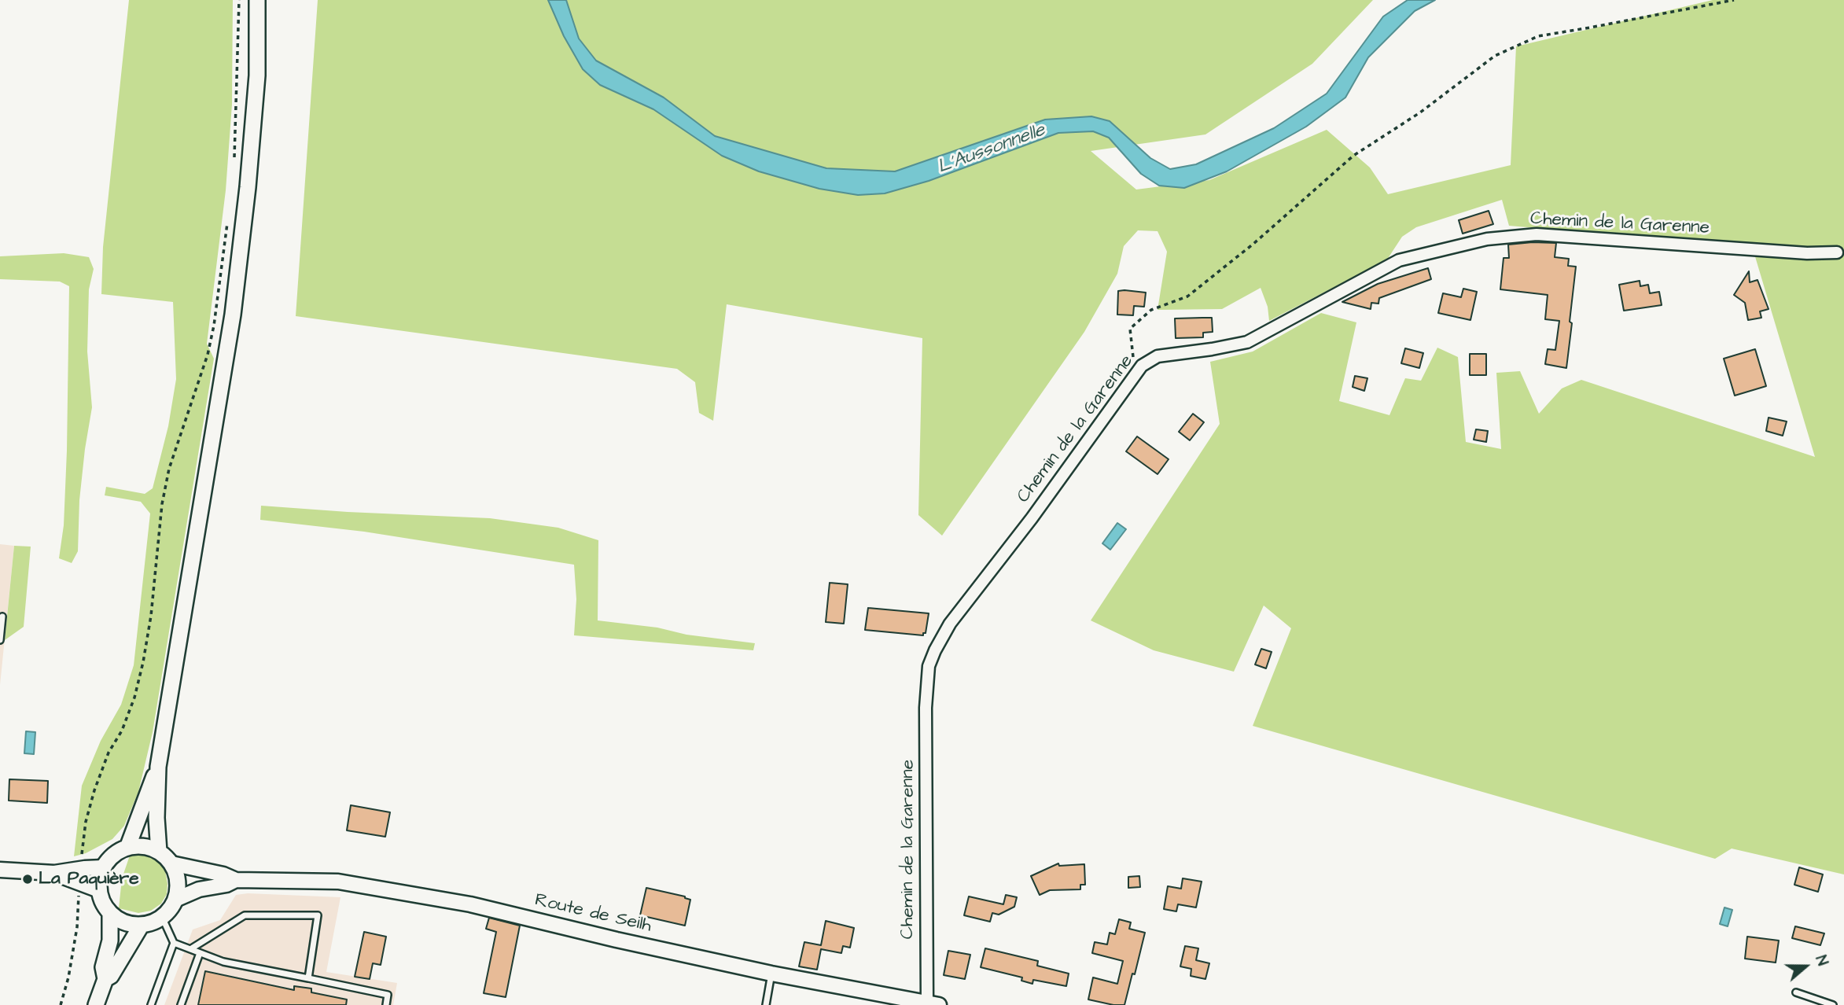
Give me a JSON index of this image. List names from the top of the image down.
{
  "streets": {
    "street": ["Chemin de la Garenne", "Route de Seilh"]
  },
  "crossings": [
    ["Chemin de la Garenne", "Route de Seilh"]
  ],
  "water": ["L'Aussonnelle"],
  "places": ["La Paquière"],
  "north": "right"
}
